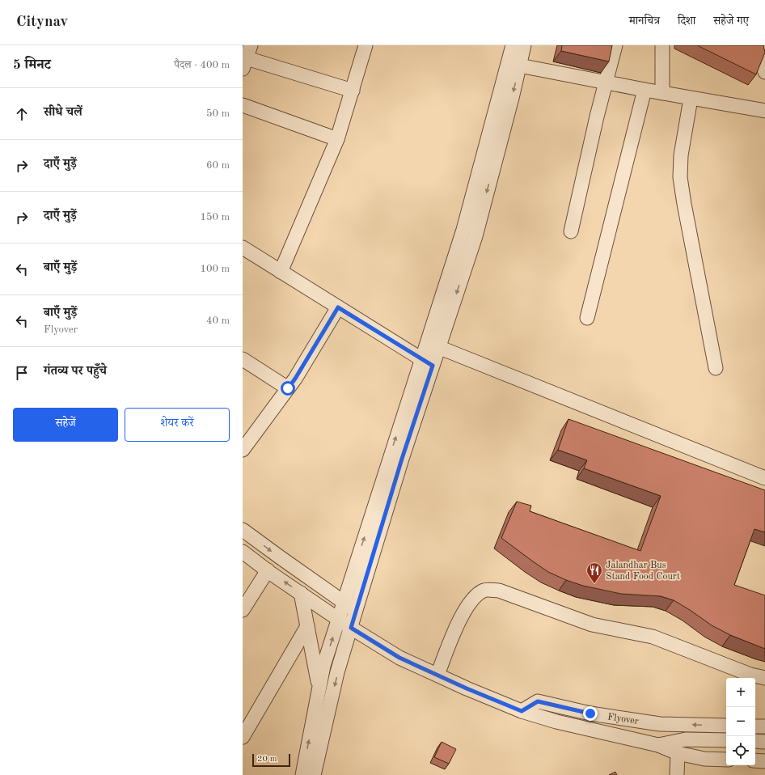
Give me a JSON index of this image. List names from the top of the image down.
{
  "streets": {
    "street": ["Flyover"]
  },
  "places": {
    "restaurant": ["Jalandhar Bus Stand Food Court"]
  },
  "scale_bar": "20 m",
  "page": {
    "header": "Citynav",
    "nav": ["मानचित्र", "दिशा", "सहेजे गए"],
    "heading": ["5 मिनट", "पैदल · 400 m"],
    "list": [
      ["सीधे चलें", "50 m"],
      ["दाएँ मुड़ें", "60 m"],
      ["दाएँ मुड़ें", "150 m"],
      ["बाएँ मुड़ें", "100 m"],
      ["बाएँ मुड़ें", "Flyover", "40 m"],
      "गंतव्य पर पहुँचे"
    ],
    "buttons": ["सहेजें", "शेयर करें"],
    "map_buttons": ["+", "−"],
    "scale": "20 m"
  }
}
